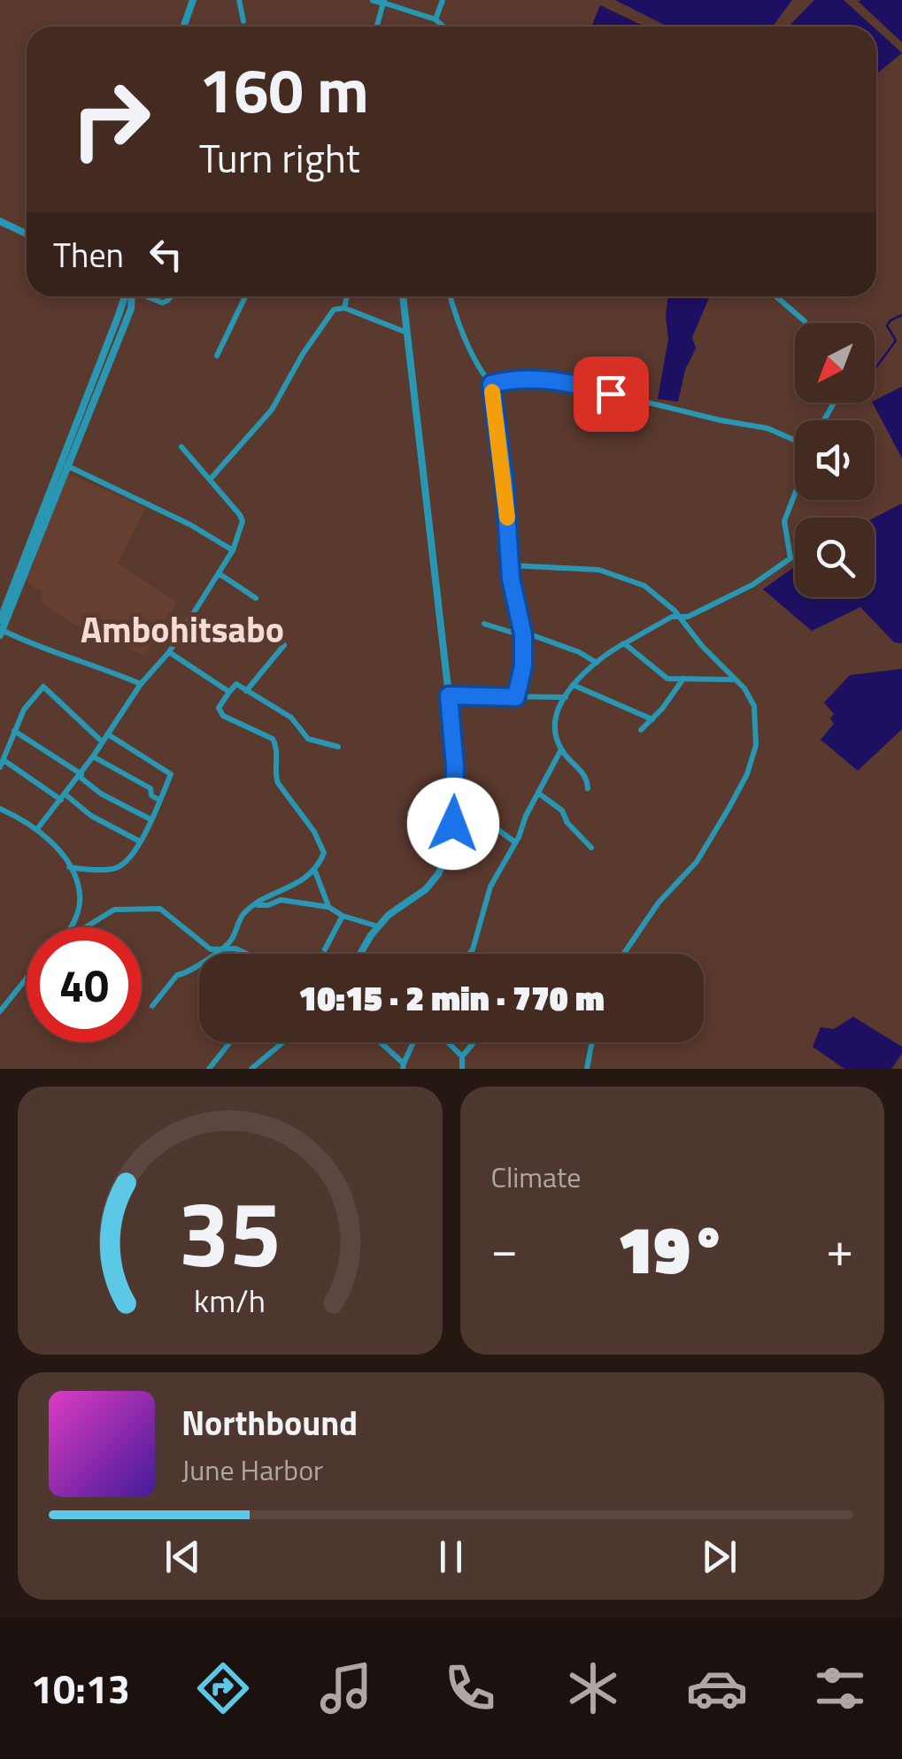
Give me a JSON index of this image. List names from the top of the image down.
{
  "districts": ["Ambohitsabo"],
  "north": "bottom left",
  "page": {
    "turn": ["160 m", "Turn right"],
    "then": "Then",
    "limit": "40",
    "trip": "10:15 · 2 min · 770 m",
    "tile": "Climate",
    "heat": ["−", "19°", "+"],
    "song": ["Northbound", "June Harbor"],
    "tabs": "10:13",
    "gauge": ["35", "km/h"]
  }
}
